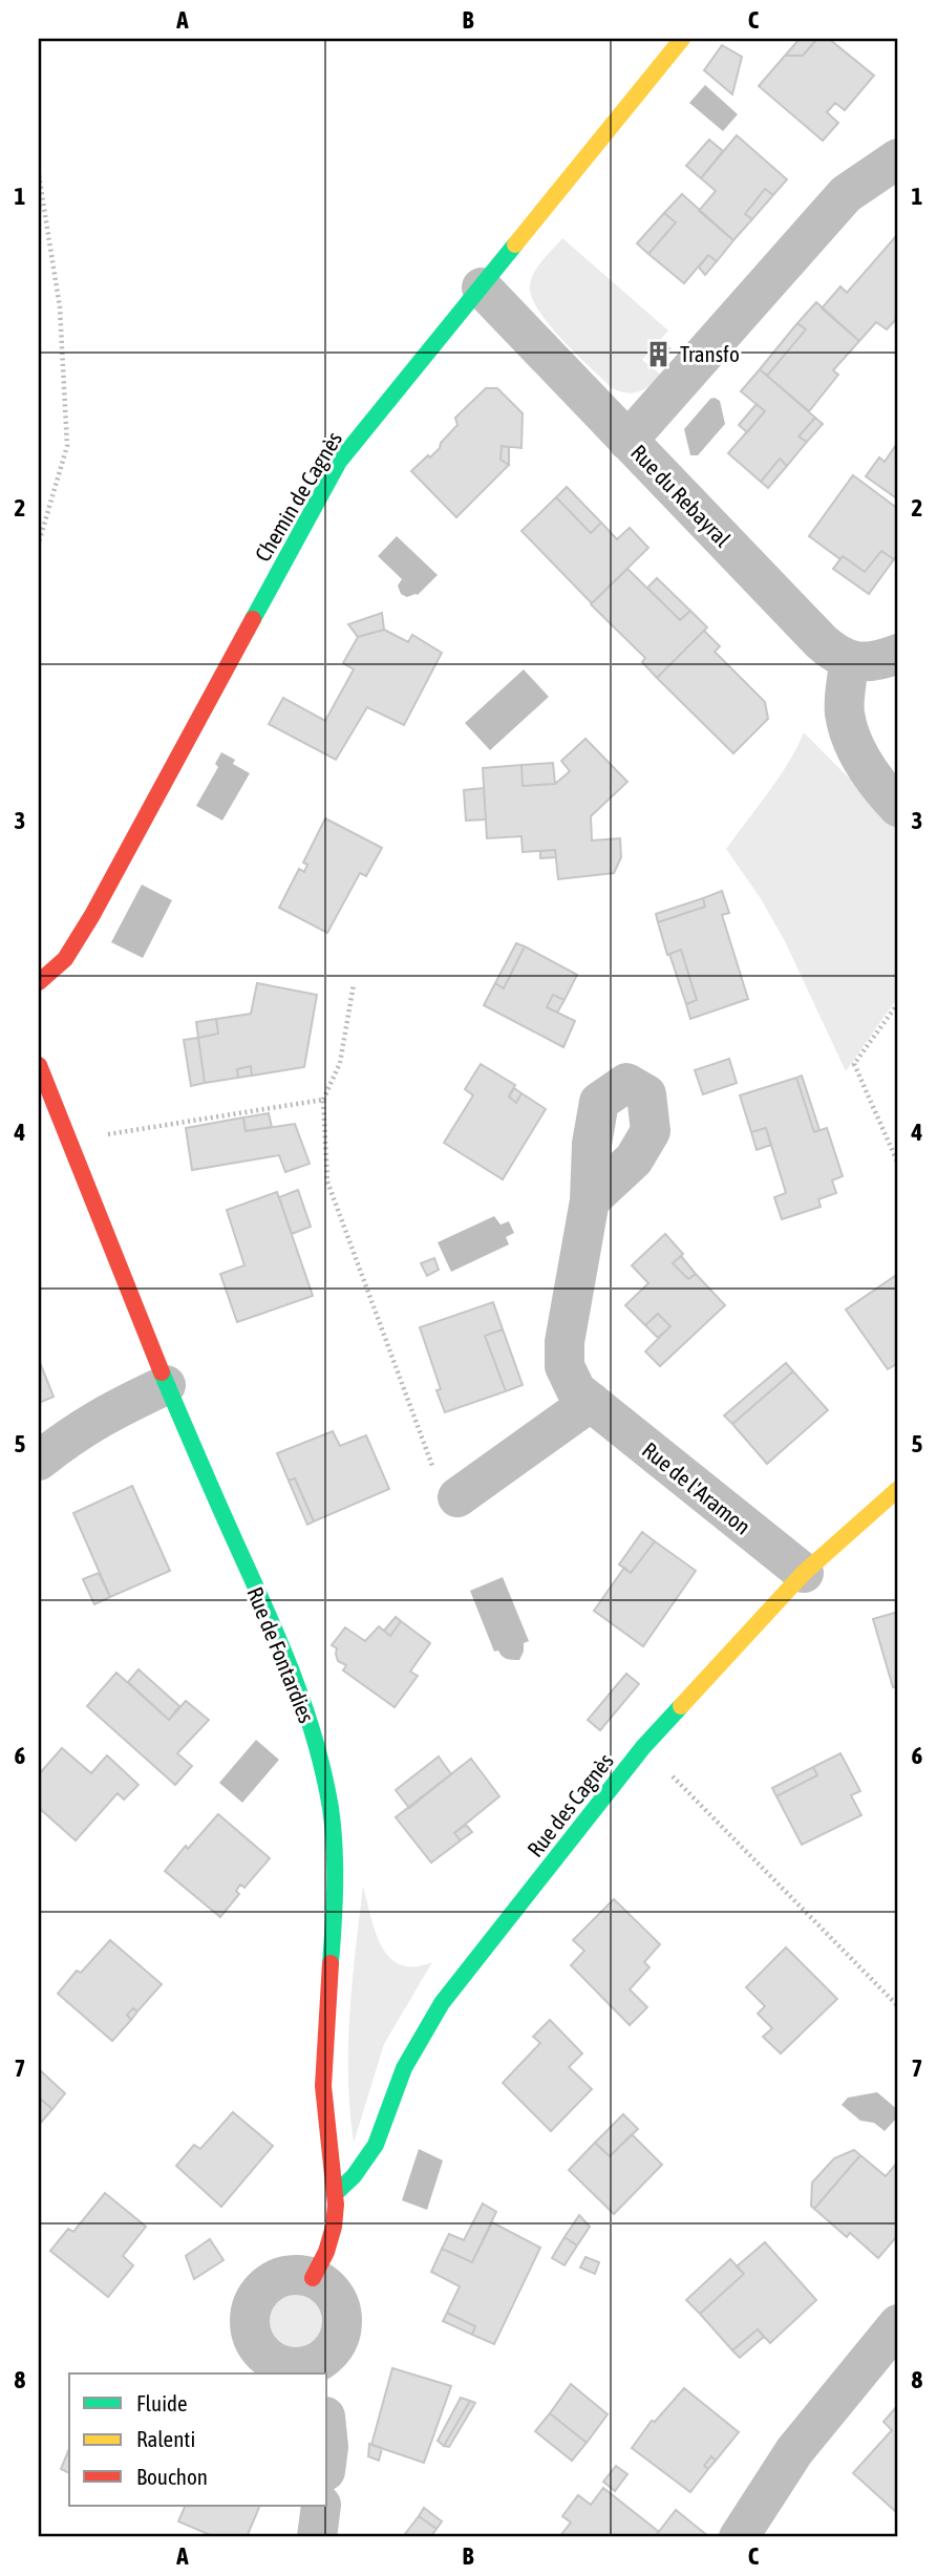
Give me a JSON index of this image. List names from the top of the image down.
{
  "streets": {
    "street": [
      "Rue du Rebayral",
      "Chemin de Cagnès",
      "Rue de l'Aramon",
      "Rue de Fontardies",
      "Rue des Cagnès"
    ]
  },
  "crossings": [
    ["Rue du Rebayral", "Chemin de Cagnès"],
    ["Rue de l'Aramon", "Rue des Cagnès"],
    ["Rue de Fontardies", "Rue des Cagnès"]
  ],
  "places": {
    "building": ["Transfo"]
  },
  "legend": ["Fluide", "Ralenti", "Bouchon"],
  "grid": {
    "columns": ["A", "B", "C"],
    "rows": [
      "1",
      "2",
      "3",
      "4",
      "5",
      "6",
      "7",
      "8"
    ]
  }
}
